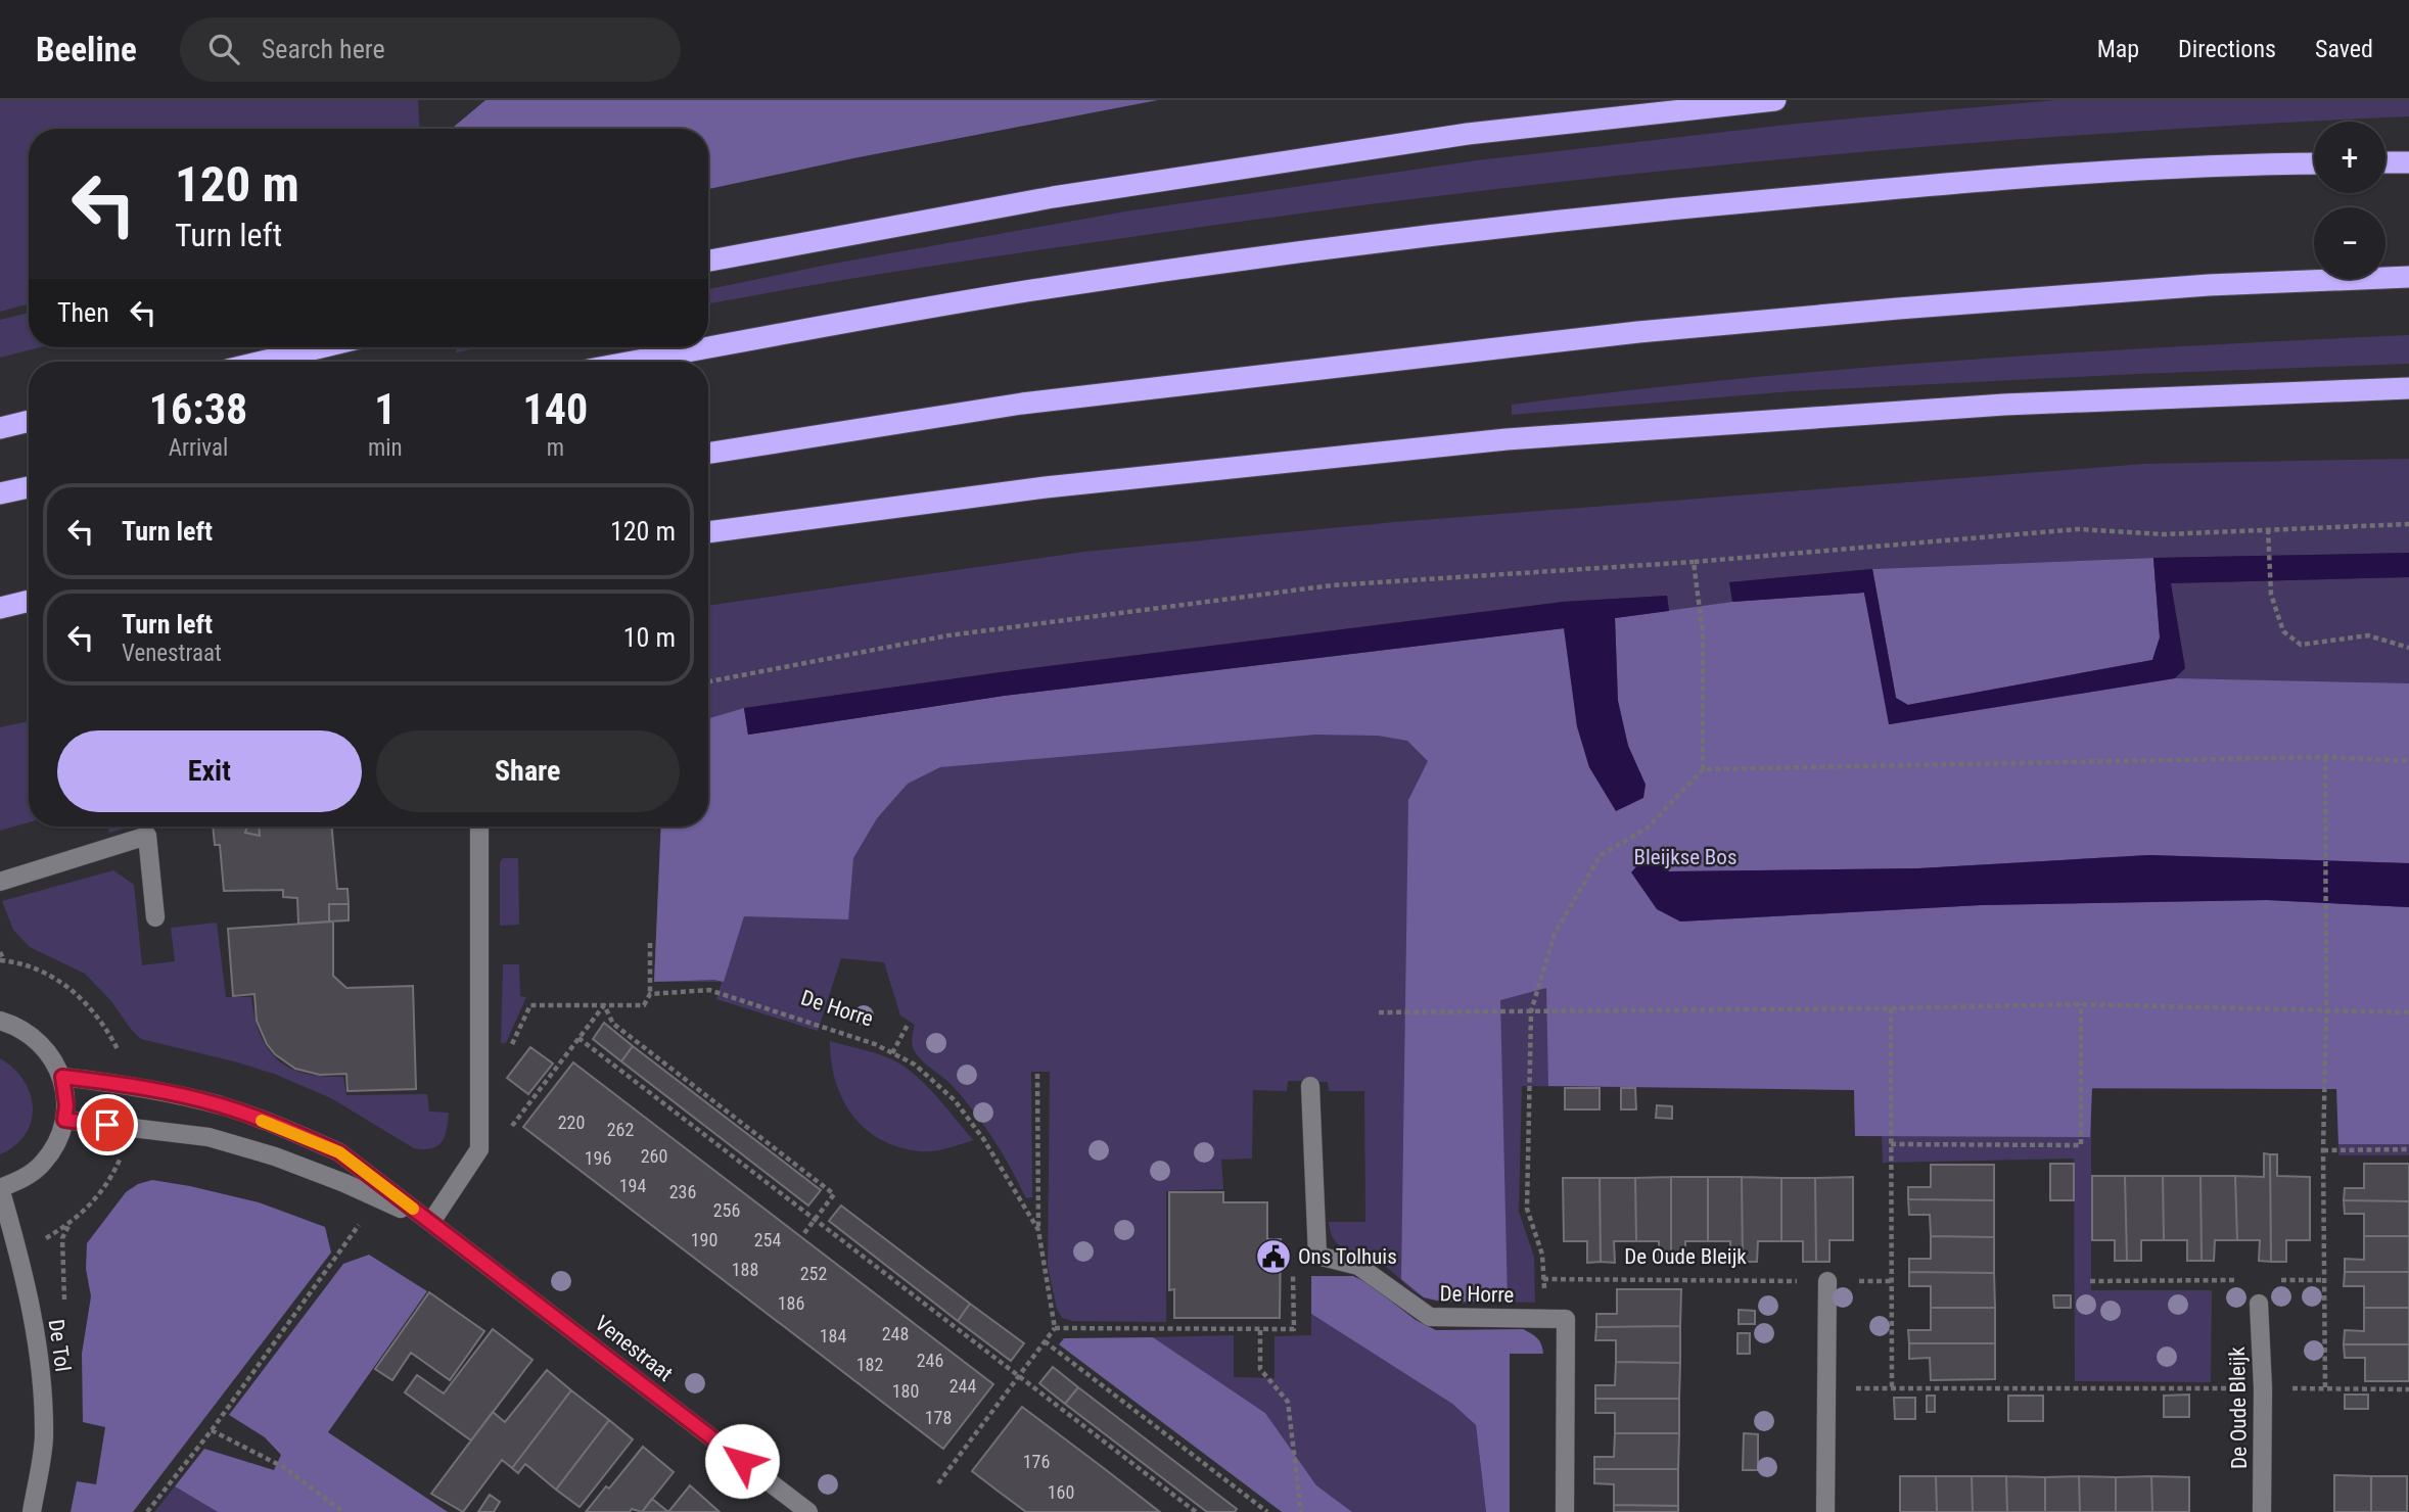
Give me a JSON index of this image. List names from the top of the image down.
{
  "streets": {
    "street": [
      "De Horre",
      "De Oude Bleijk",
      "De Tol",
      "Venestraat"
    ]
  },
  "crossings": [
    ["De Horre", "De Oude Bleijk"]
  ],
  "parks": ["Bleijkse Bos"],
  "places": {
    "public building": ["Ons Tolhuis"]
  },
  "house_numbers": [
    "220",
    "262",
    "260",
    "196",
    "194",
    "236",
    "256",
    "190",
    "254",
    "188",
    "252",
    "186",
    "248",
    "184",
    "246",
    "182",
    "244",
    "180",
    "178",
    "176",
    "160"
  ],
  "page": {
    "header": "Beeline",
    "search": "Search here",
    "nav": ["Map", "Directions", "Saved"],
    "map_buttons": ["+", "−"],
    "turn": ["120 m", "Turn left"],
    "then": "Then",
    "eta": [
      "16:38",
      "Arrival",
      "1",
      "min",
      "140",
      "m"
    ],
    "list": [
      {
        "name": "Turn left",
        "value": "120 m"
      },
      {
        "name": "Turn left",
        "note": "Venestraat",
        "value": "10 m"
      }
    ],
    "buttons": ["Exit", "Share"]
  }
}
